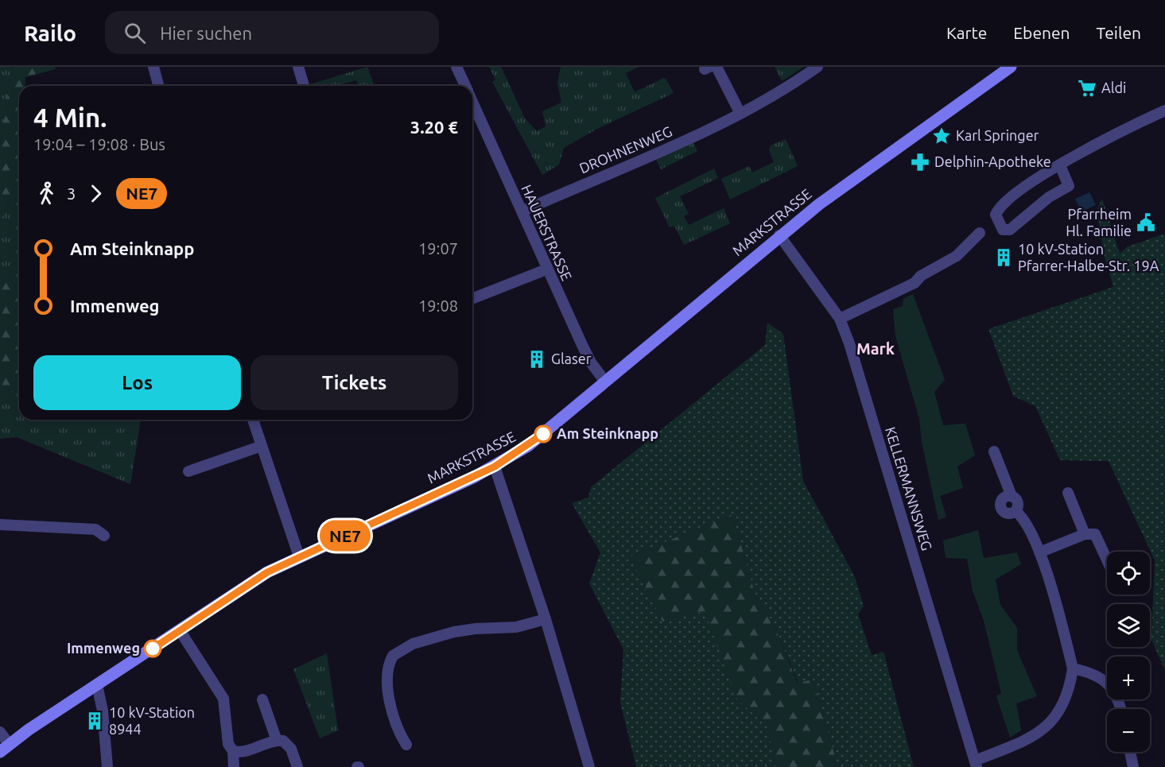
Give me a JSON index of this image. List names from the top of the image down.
{
  "streets": {
    "main road": ["MARKSTRASSE"],
    "street": ["DROHNENWEG", "HAUERSTRASSE", "KELLERMANNSWEG"]
  },
  "crossings": [
    ["DROHNENWEG", "HAUERSTRASSE"],
    ["MARKSTRASSE", "HAUERSTRASSE"],
    ["MARKSTRASSE", "KELLERMANNSWEG"]
  ],
  "districts": ["Mark"],
  "places": {
    "supermarket": ["Aldi"],
    "place": ["Karl Springer"],
    "pharmacy": ["Delphin-Apotheke"],
    "public building": ["Pfarrheim Hl. Familie"],
    "building": ["10 kV-Station Pfarrer-Halbe-Str. 19A", "Glaser", "10 kV-Station 8944"],
    "other": ["Am Steinknapp", "Immenweg"]
  },
  "lines": ["bus line NE7"],
  "page": {
    "header": "Railo",
    "search": "Hier suchen",
    "nav": ["Karte", "Ebenen", "Teilen"],
    "on_map": "NE7",
    "heading": ["4 Min.", "19:04 – 19:08 · Bus", "3.20 €"],
    "legs": ["3", "NE7"],
    "list": [
      {
        "name": "Am Steinknapp",
        "value": "19:07"
      },
      {
        "name": "Immenweg",
        "value": "19:08"
      }
    ],
    "buttons": ["Los", "Tickets"],
    "map_buttons": ["+", "−"]
  }
}
